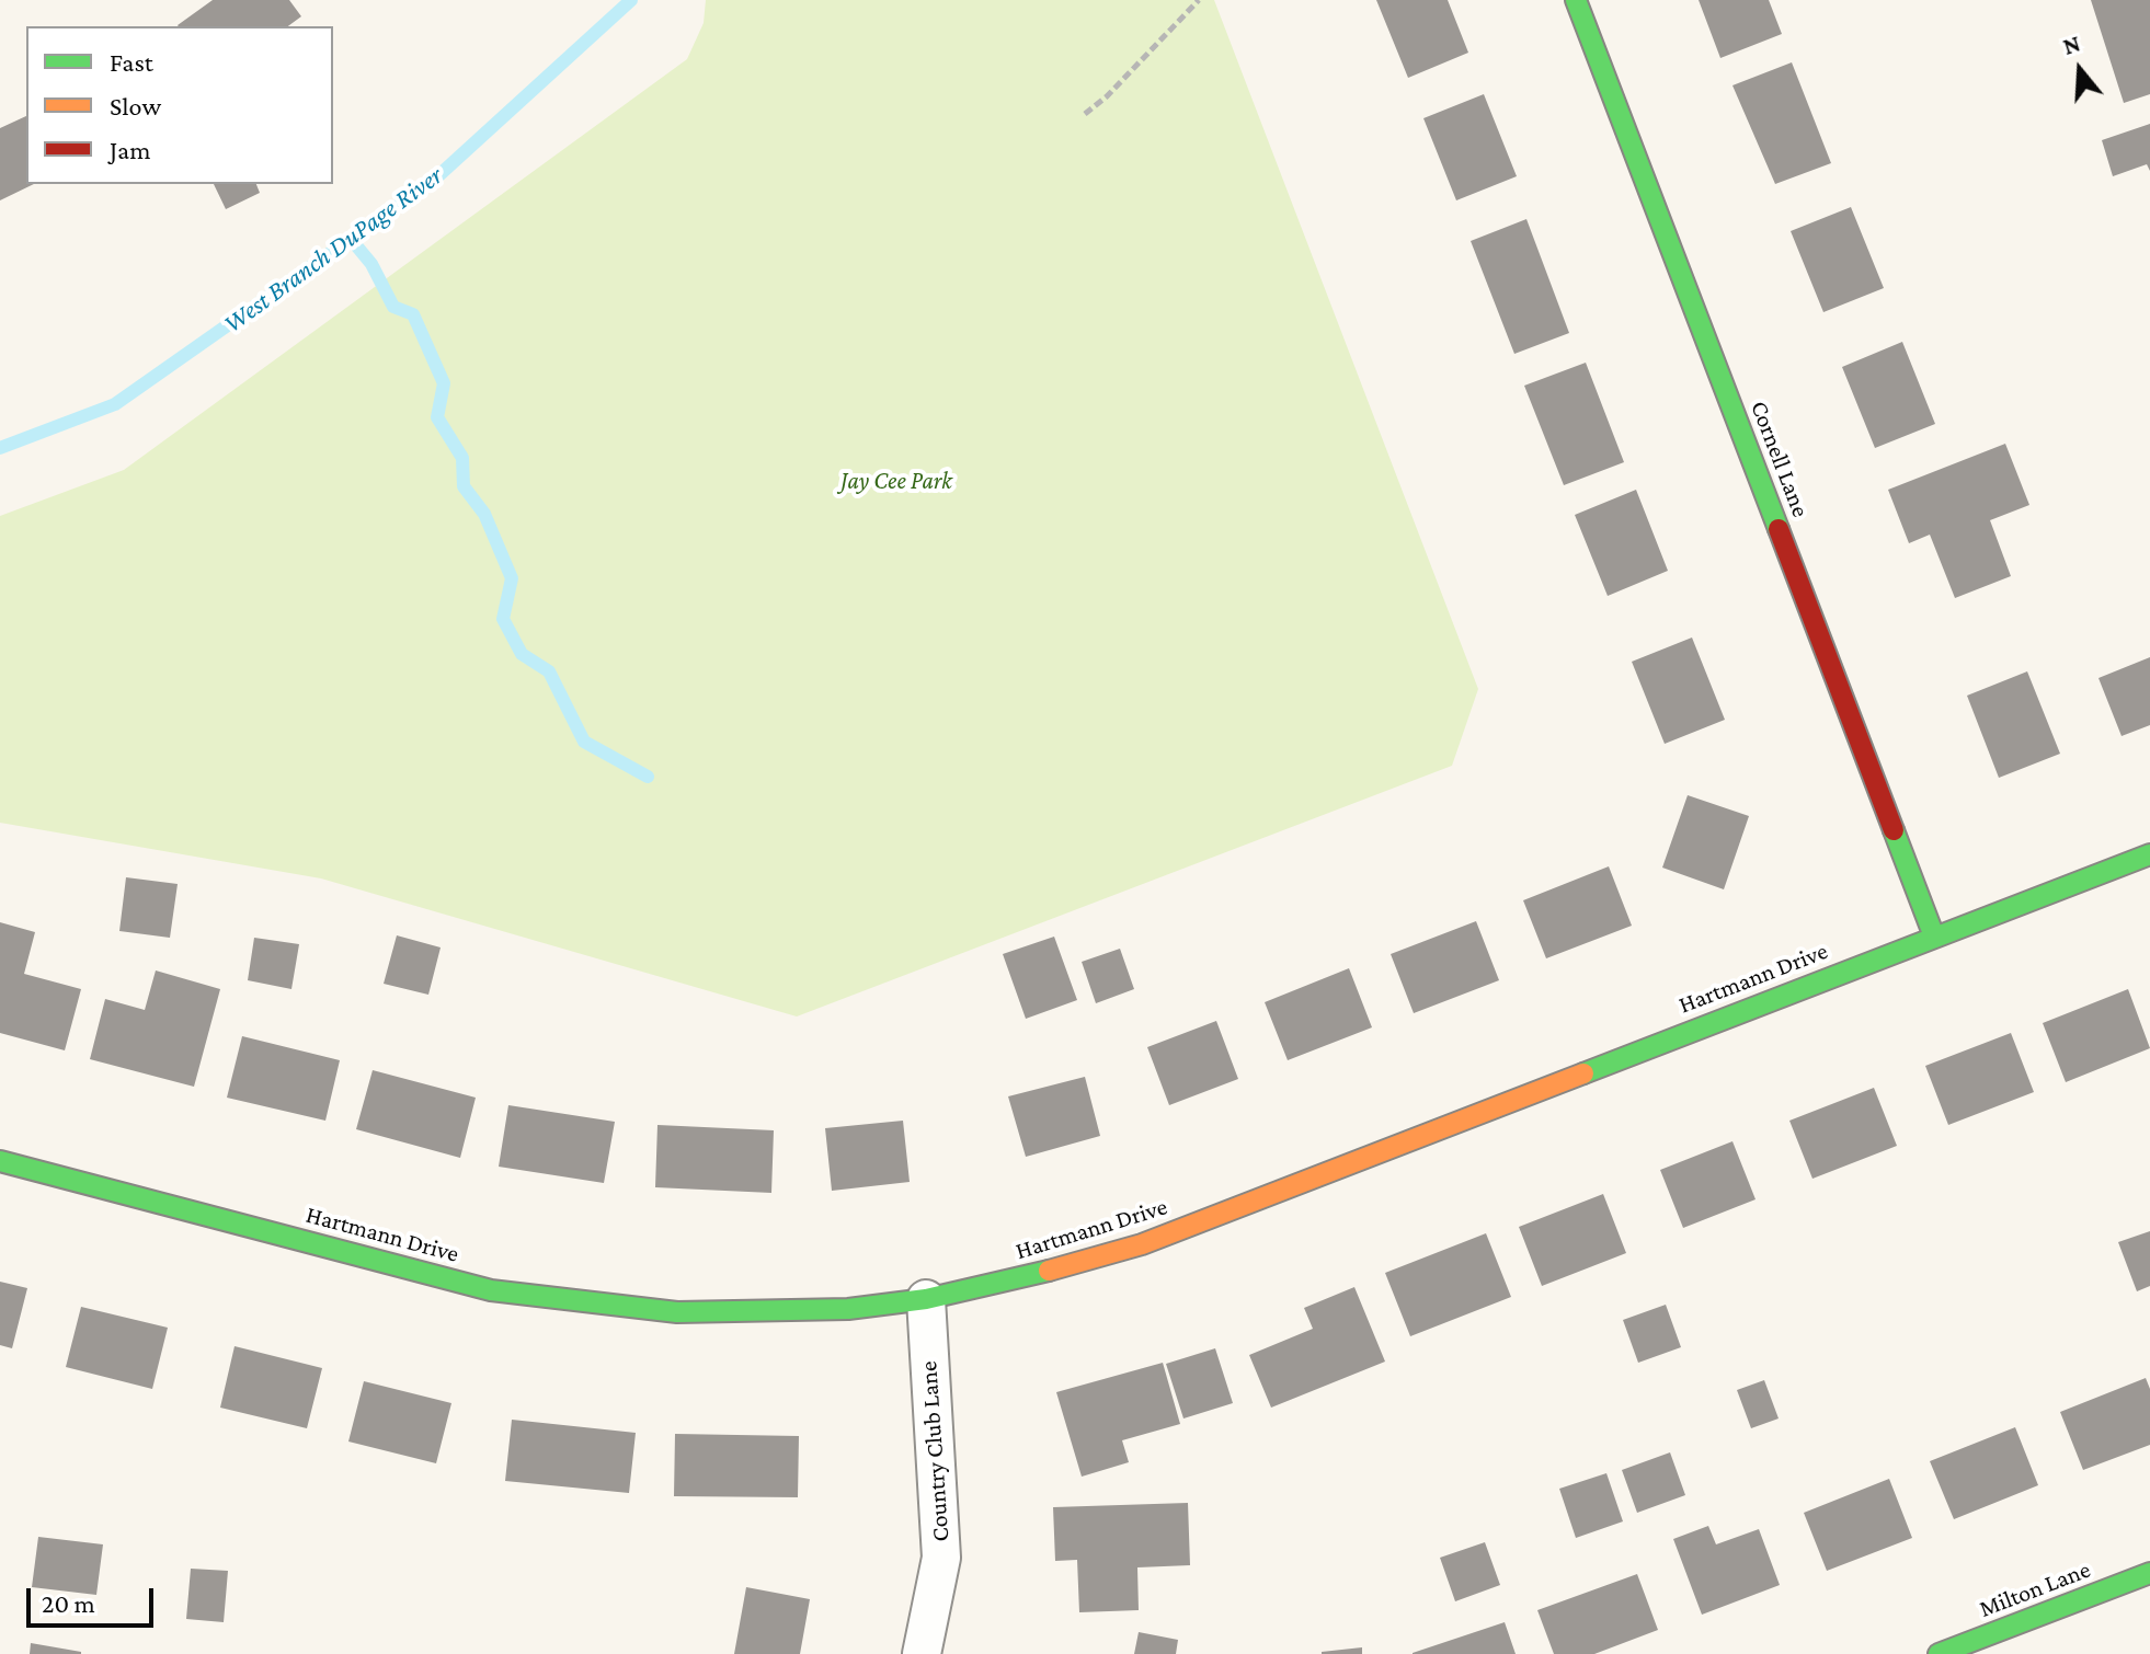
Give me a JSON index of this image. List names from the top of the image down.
{
  "streets": {
    "street": [
      "Cornell Lane",
      "Hartmann Drive",
      "Country Club Lane",
      "Milton Lane"
    ]
  },
  "crossings": [
    ["Cornell Lane", "Hartmann Drive"],
    ["Hartmann Drive", "Country Club Lane"]
  ],
  "water": ["West Branch DuPage River"],
  "parks": ["Jay Cee Park"],
  "legend": ["Fast", "Slow", "Jam"],
  "scale_bar": "20 m",
  "north": "top"
}
